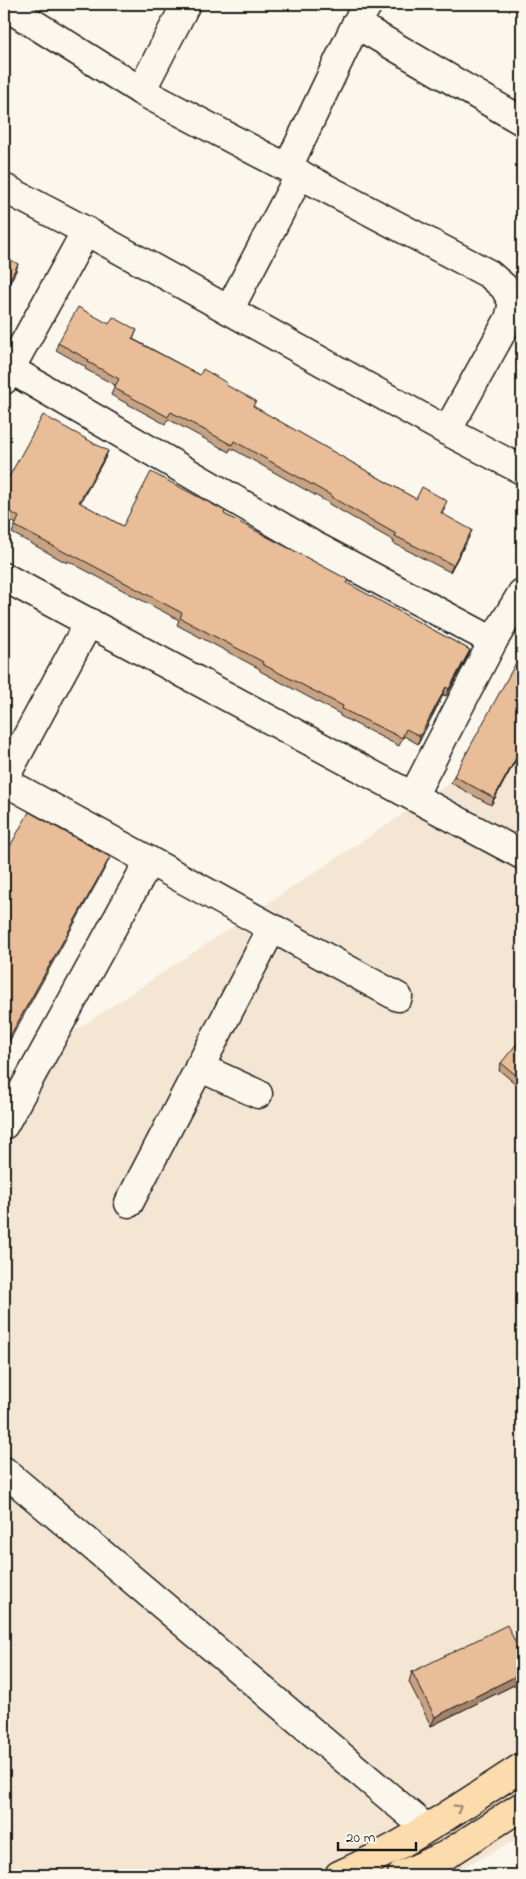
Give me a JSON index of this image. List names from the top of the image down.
{
  "scale_bar": "20 m"
}
